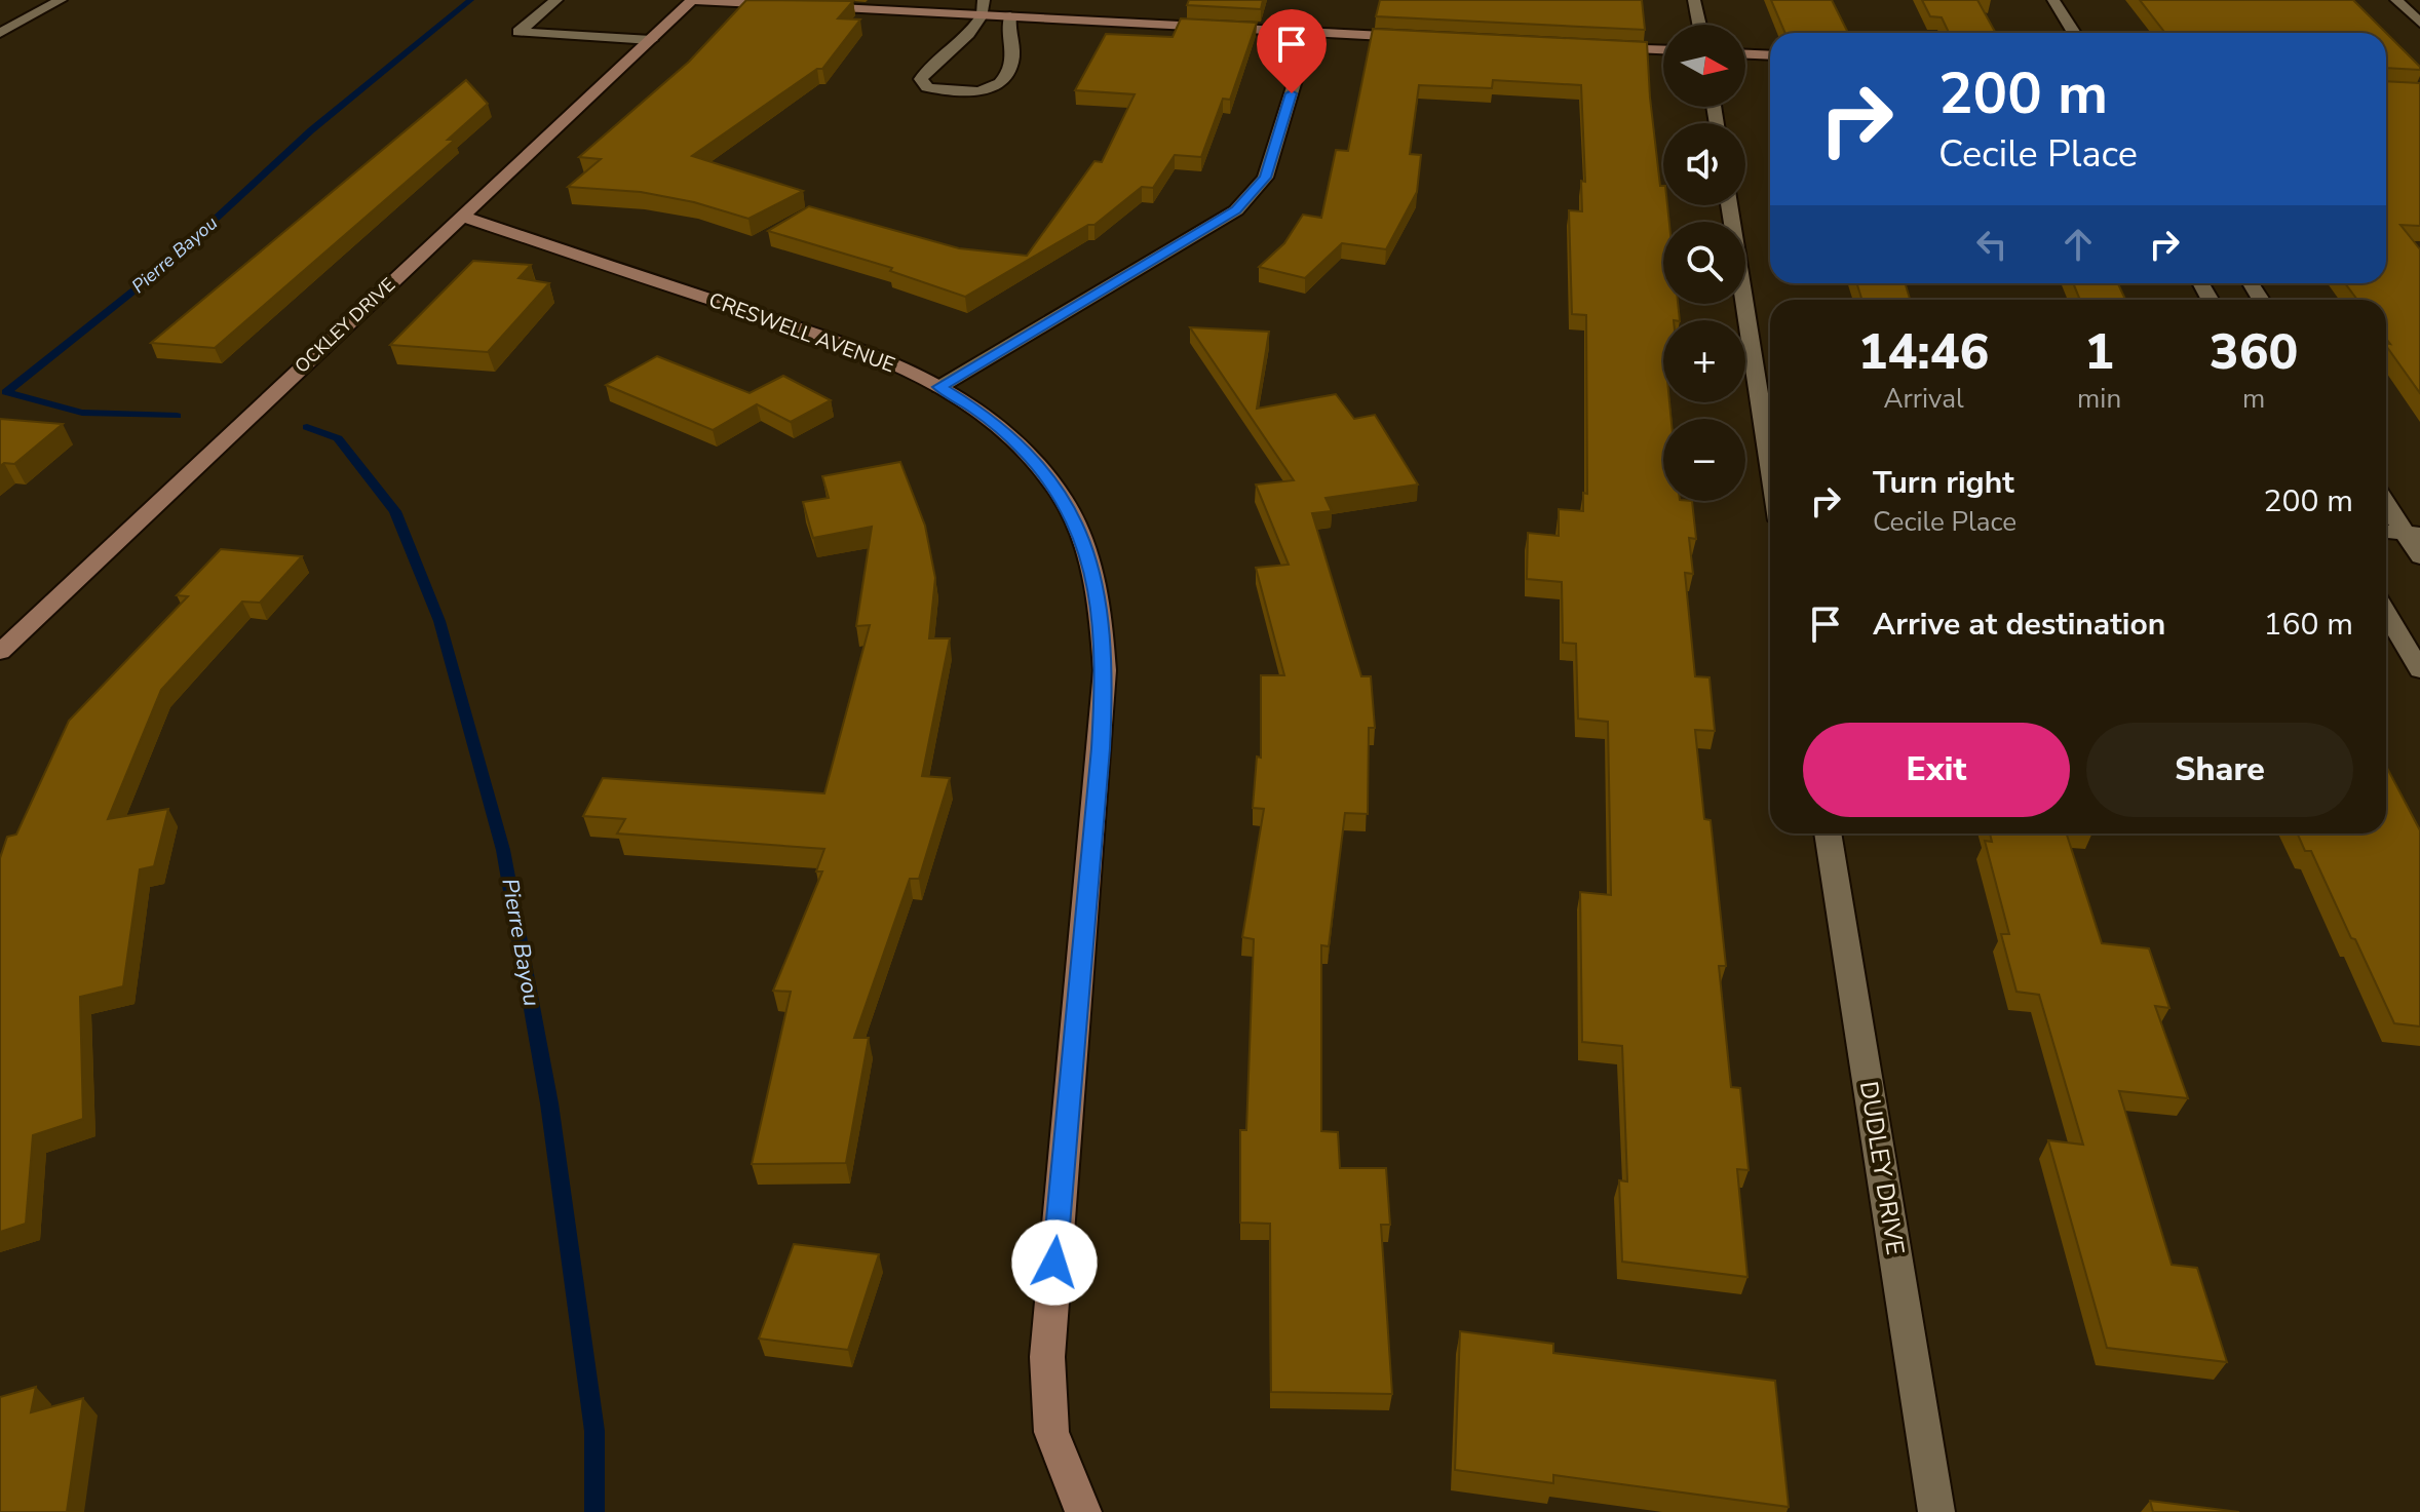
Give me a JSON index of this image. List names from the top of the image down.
{
  "streets": {
    "street": ["OCKLEY DRIVE", "CRESWELL AVENUE", "DUDLEY DRIVE"]
  },
  "crossings": [
    ["OCKLEY DRIVE", "CRESWELL AVENUE"]
  ],
  "water": ["Pierre Bayou"],
  "north": "right",
  "page": {
    "map_buttons": ["+", "−"],
    "turn": ["200 m", "Cecile Place"],
    "eta": [
      "14:46",
      "Arrival",
      "1",
      "min",
      "360",
      "m"
    ],
    "list": [
      {
        "name": "Turn right",
        "note": "Cecile Place",
        "value": "200 m"
      },
      {
        "name": "Arrive at destination",
        "value": "160 m"
      }
    ],
    "buttons": ["Exit", "Share"]
  }
}
